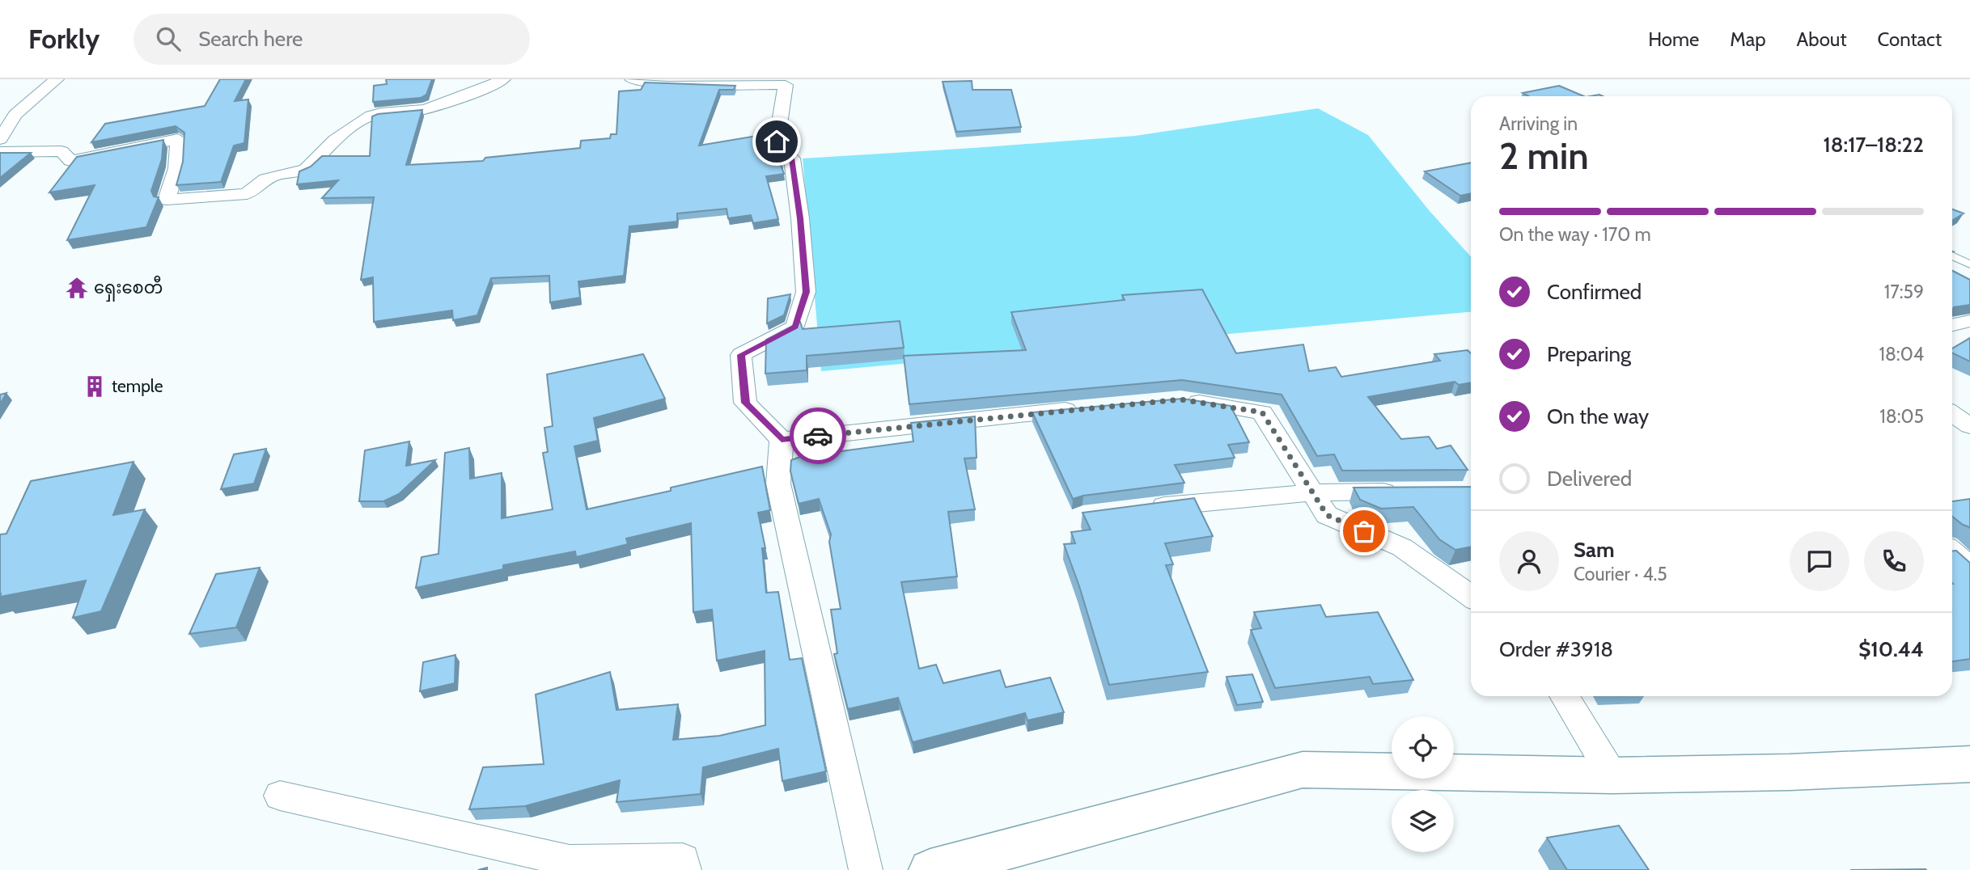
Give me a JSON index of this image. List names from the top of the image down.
{
  "places": {
    "temple": ["ရှေးစေတီ"],
    "building": ["temple"]
  },
  "page": {
    "header": "Forkly",
    "search": "Search here",
    "nav": [
      "Home",
      "Map",
      "About",
      "Contact"
    ],
    "heading": ["2 min", "Arriving in", "18:17–18:22"],
    "panel": [
      "Sam",
      "Courier · 4.5",
      "Order #3918",
      "$10.44"
    ],
    "bar": "On the way · 170 m",
    "list": [
      ["Confirmed", "17:59"],
      ["Preparing", "18:04"],
      ["On the way", "18:05"],
      "Delivered"
    ]
  }
}
